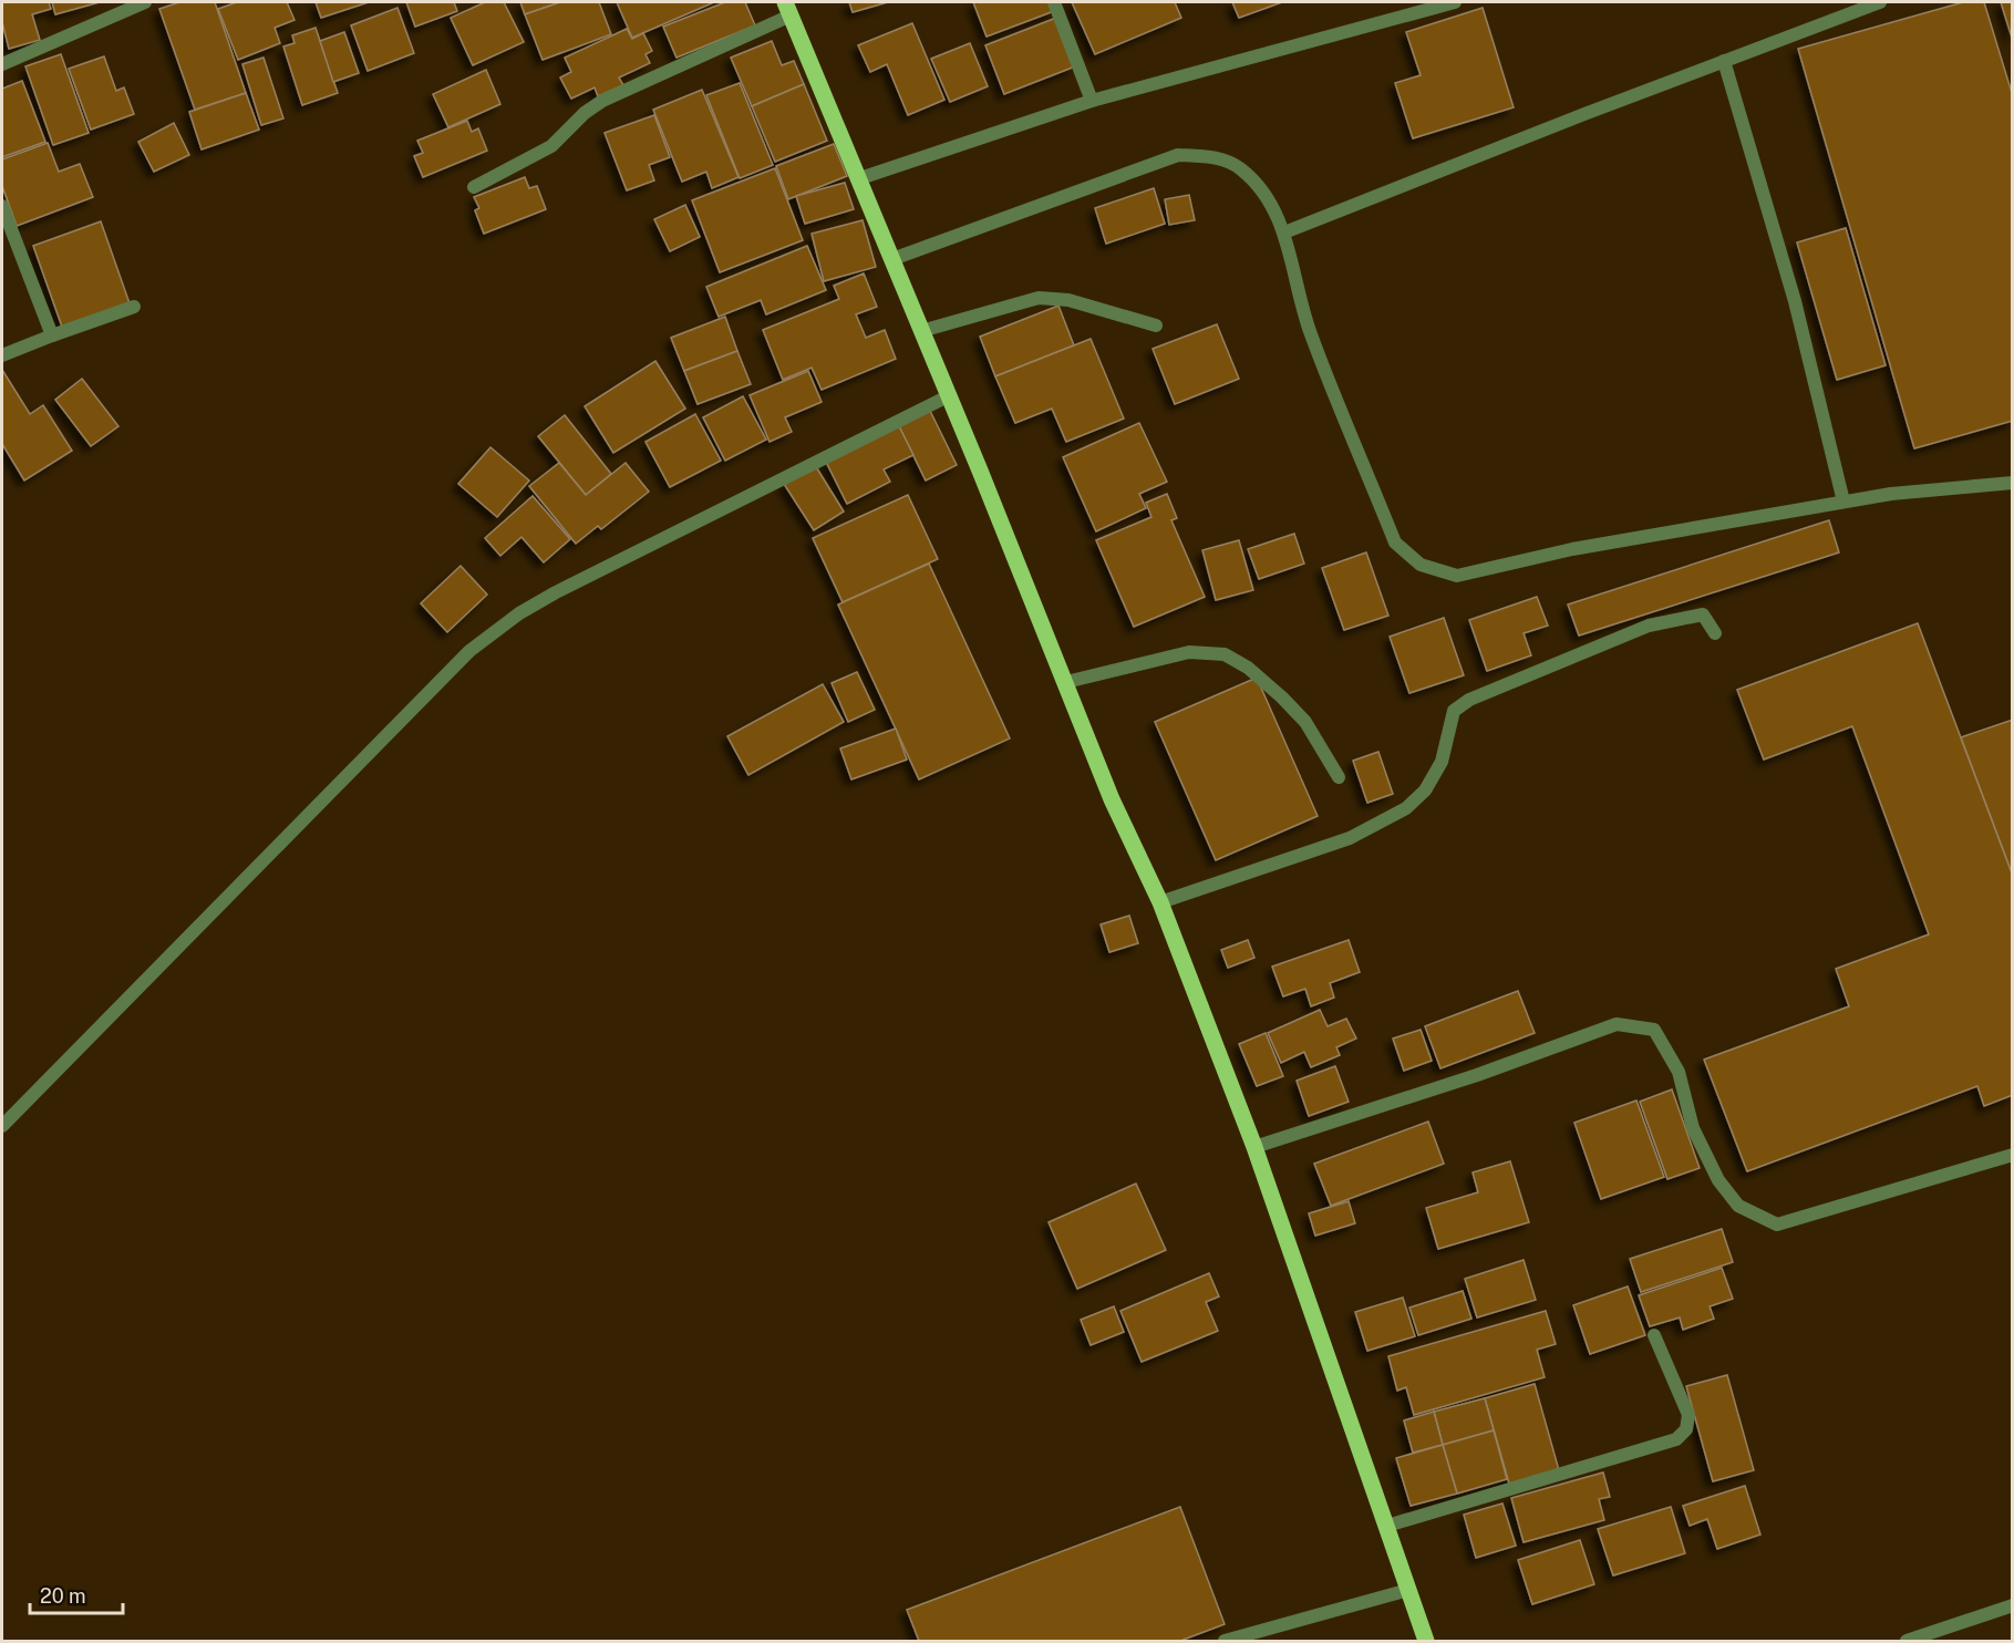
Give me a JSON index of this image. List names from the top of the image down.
{
  "scale_bar": "20 m"
}
